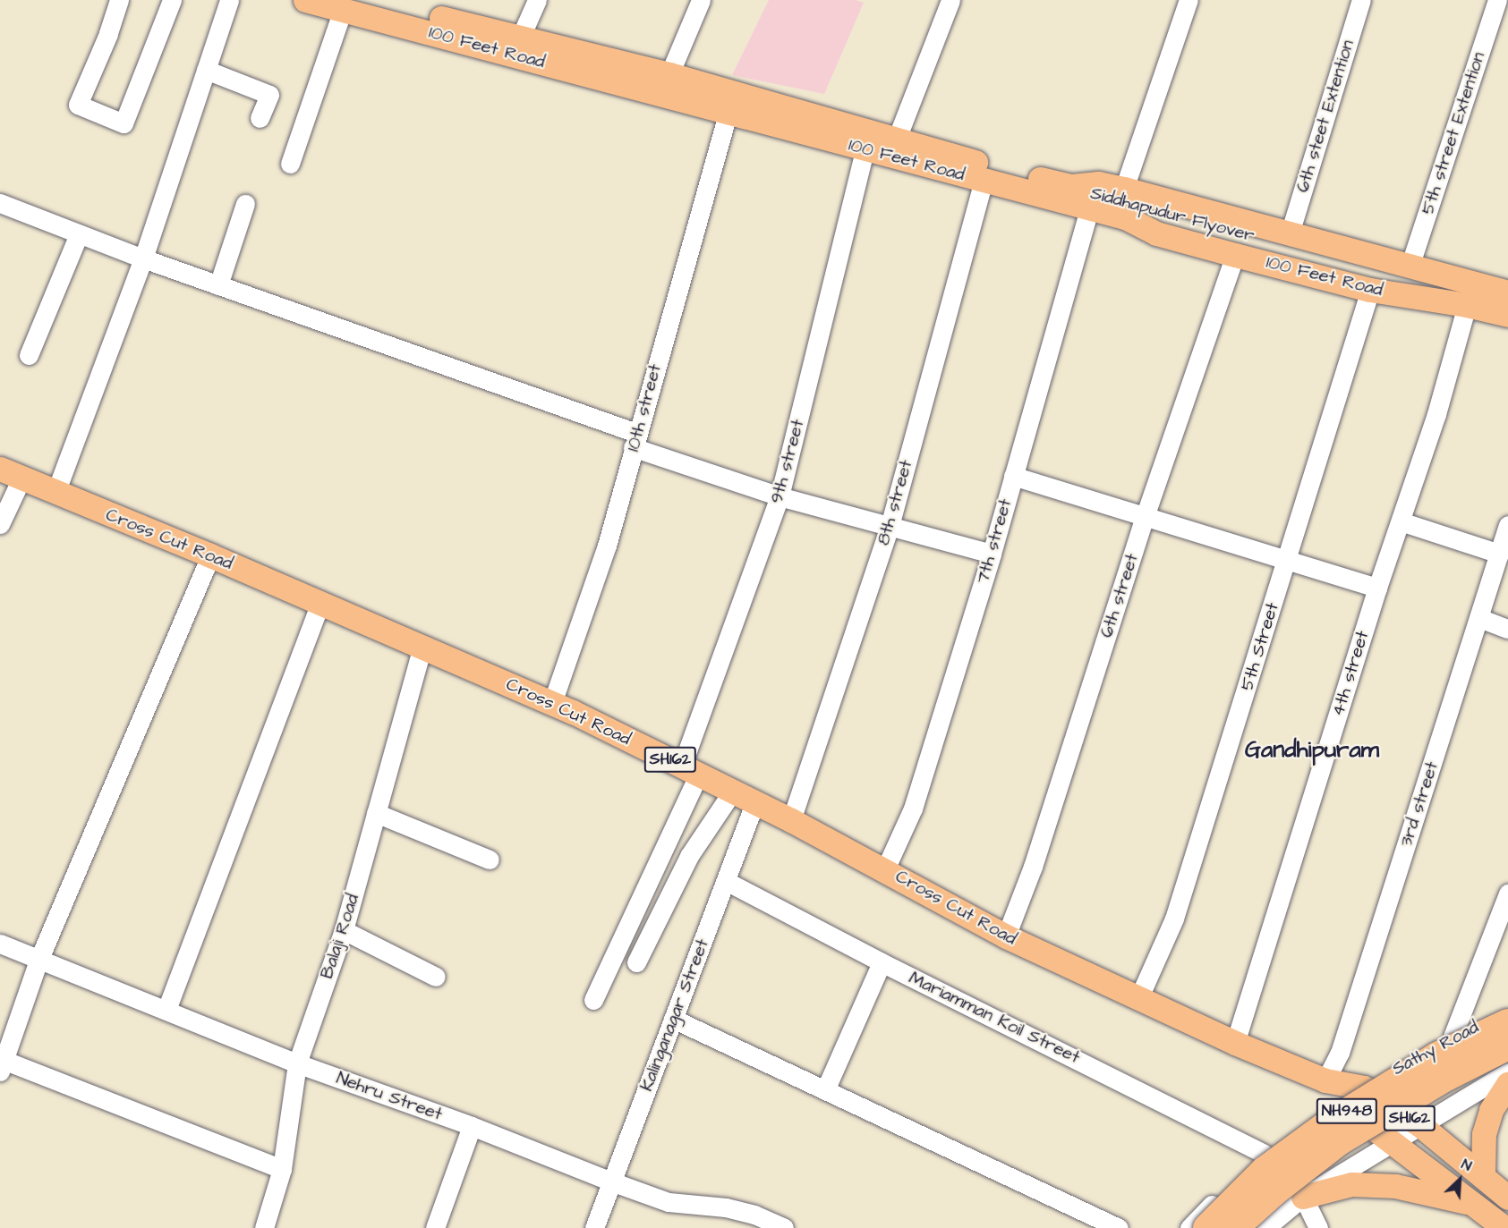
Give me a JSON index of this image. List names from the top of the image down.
{
  "streets": {
    "highway": ["NH948"],
    "main road": [
      "100 Feet Road",
      "Siddhapudur Flyover",
      "Cross Cut Road",
      "SH162"
    ],
    "street": [
      "6th steet Extention",
      "5th street Extention",
      "10th street",
      "9th street",
      "8th street",
      "7th street",
      "6th street",
      "5th Street",
      "4th street",
      "3rd street",
      "Balaji Road",
      "Kalinganagar Street",
      "Mariamman Koil Street",
      "Sathy Road",
      "Nehru Street"
    ]
  },
  "crossings": [
    ["100 Feet Road", "6th steet Extention"],
    ["100 Feet Road", "5th street Extention"],
    ["100 Feet Road", "Siddhapudur Flyover"],
    ["100 Feet Road", "10th street"],
    ["100 Feet Road", "9th street"],
    ["100 Feet Road", "8th street"],
    ["100 Feet Road", "7th street"],
    ["100 Feet Road", "6th street"],
    ["100 Feet Road", "5th Street"],
    ["100 Feet Road", "4th street"],
    ["Siddhapudur Flyover", "5th Street"],
    ["10th street", "Cross Cut Road"],
    ["9th street", "Cross Cut Road"],
    ["8th street", "Cross Cut Road"],
    ["Cross Cut Road", "7th street"],
    ["Cross Cut Road", "6th street"],
    ["Cross Cut Road", "5th Street"],
    ["Cross Cut Road", "4th street"],
    ["Cross Cut Road", "SH162"],
    ["Cross Cut Road", "3rd street"],
    ["Cross Cut Road", "Balaji Road"],
    ["Cross Cut Road", "Kalinganagar Street"],
    ["SH162", "3rd street"],
    ["SH162", "Sathy Road"],
    ["Balaji Road", "Nehru Street"],
    ["Kalinganagar Street", "Mariamman Koil Street"],
    ["Kalinganagar Street", "Nehru Street"],
    ["Mariamman Koil Street", "Sathy Road"]
  ],
  "districts": ["Gandhipuram"],
  "north": "top right"
}
